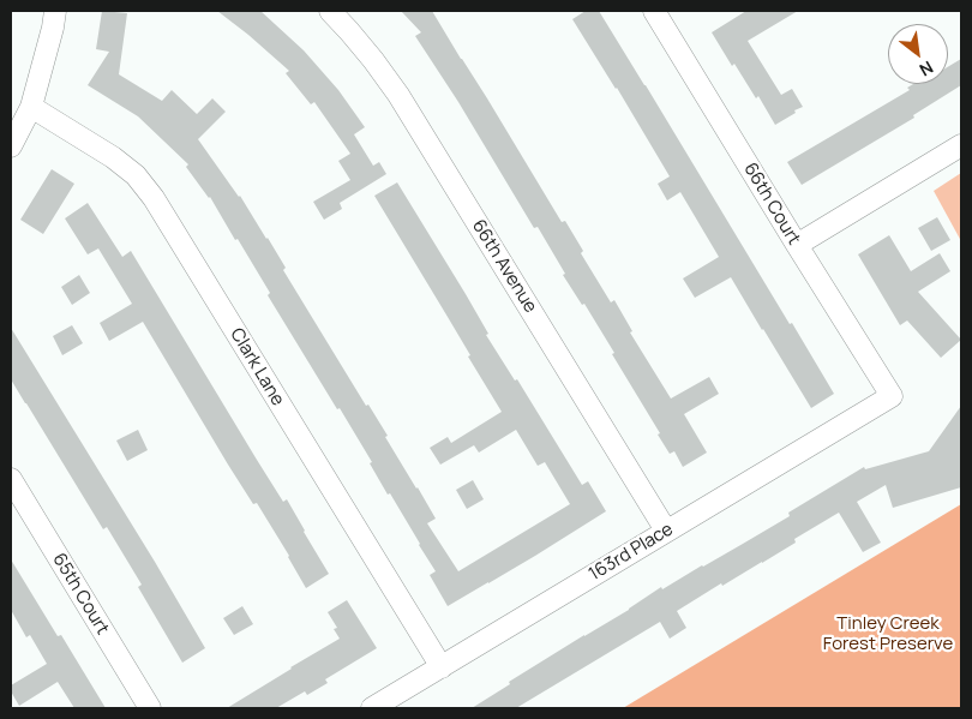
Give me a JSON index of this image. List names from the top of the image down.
{
  "streets": {
    "street": [
      "66th Court",
      "66th Avenue",
      "Clark Lane",
      "163rd Place",
      "65th Court"
    ]
  },
  "crossings": [
    ["66th Court", "163rd Place"],
    ["66th Avenue", "163rd Place"],
    ["Clark Lane", "163rd Place"]
  ],
  "parks": ["Tinley Creek Forest Preserve"],
  "north": "bottom right"
}
